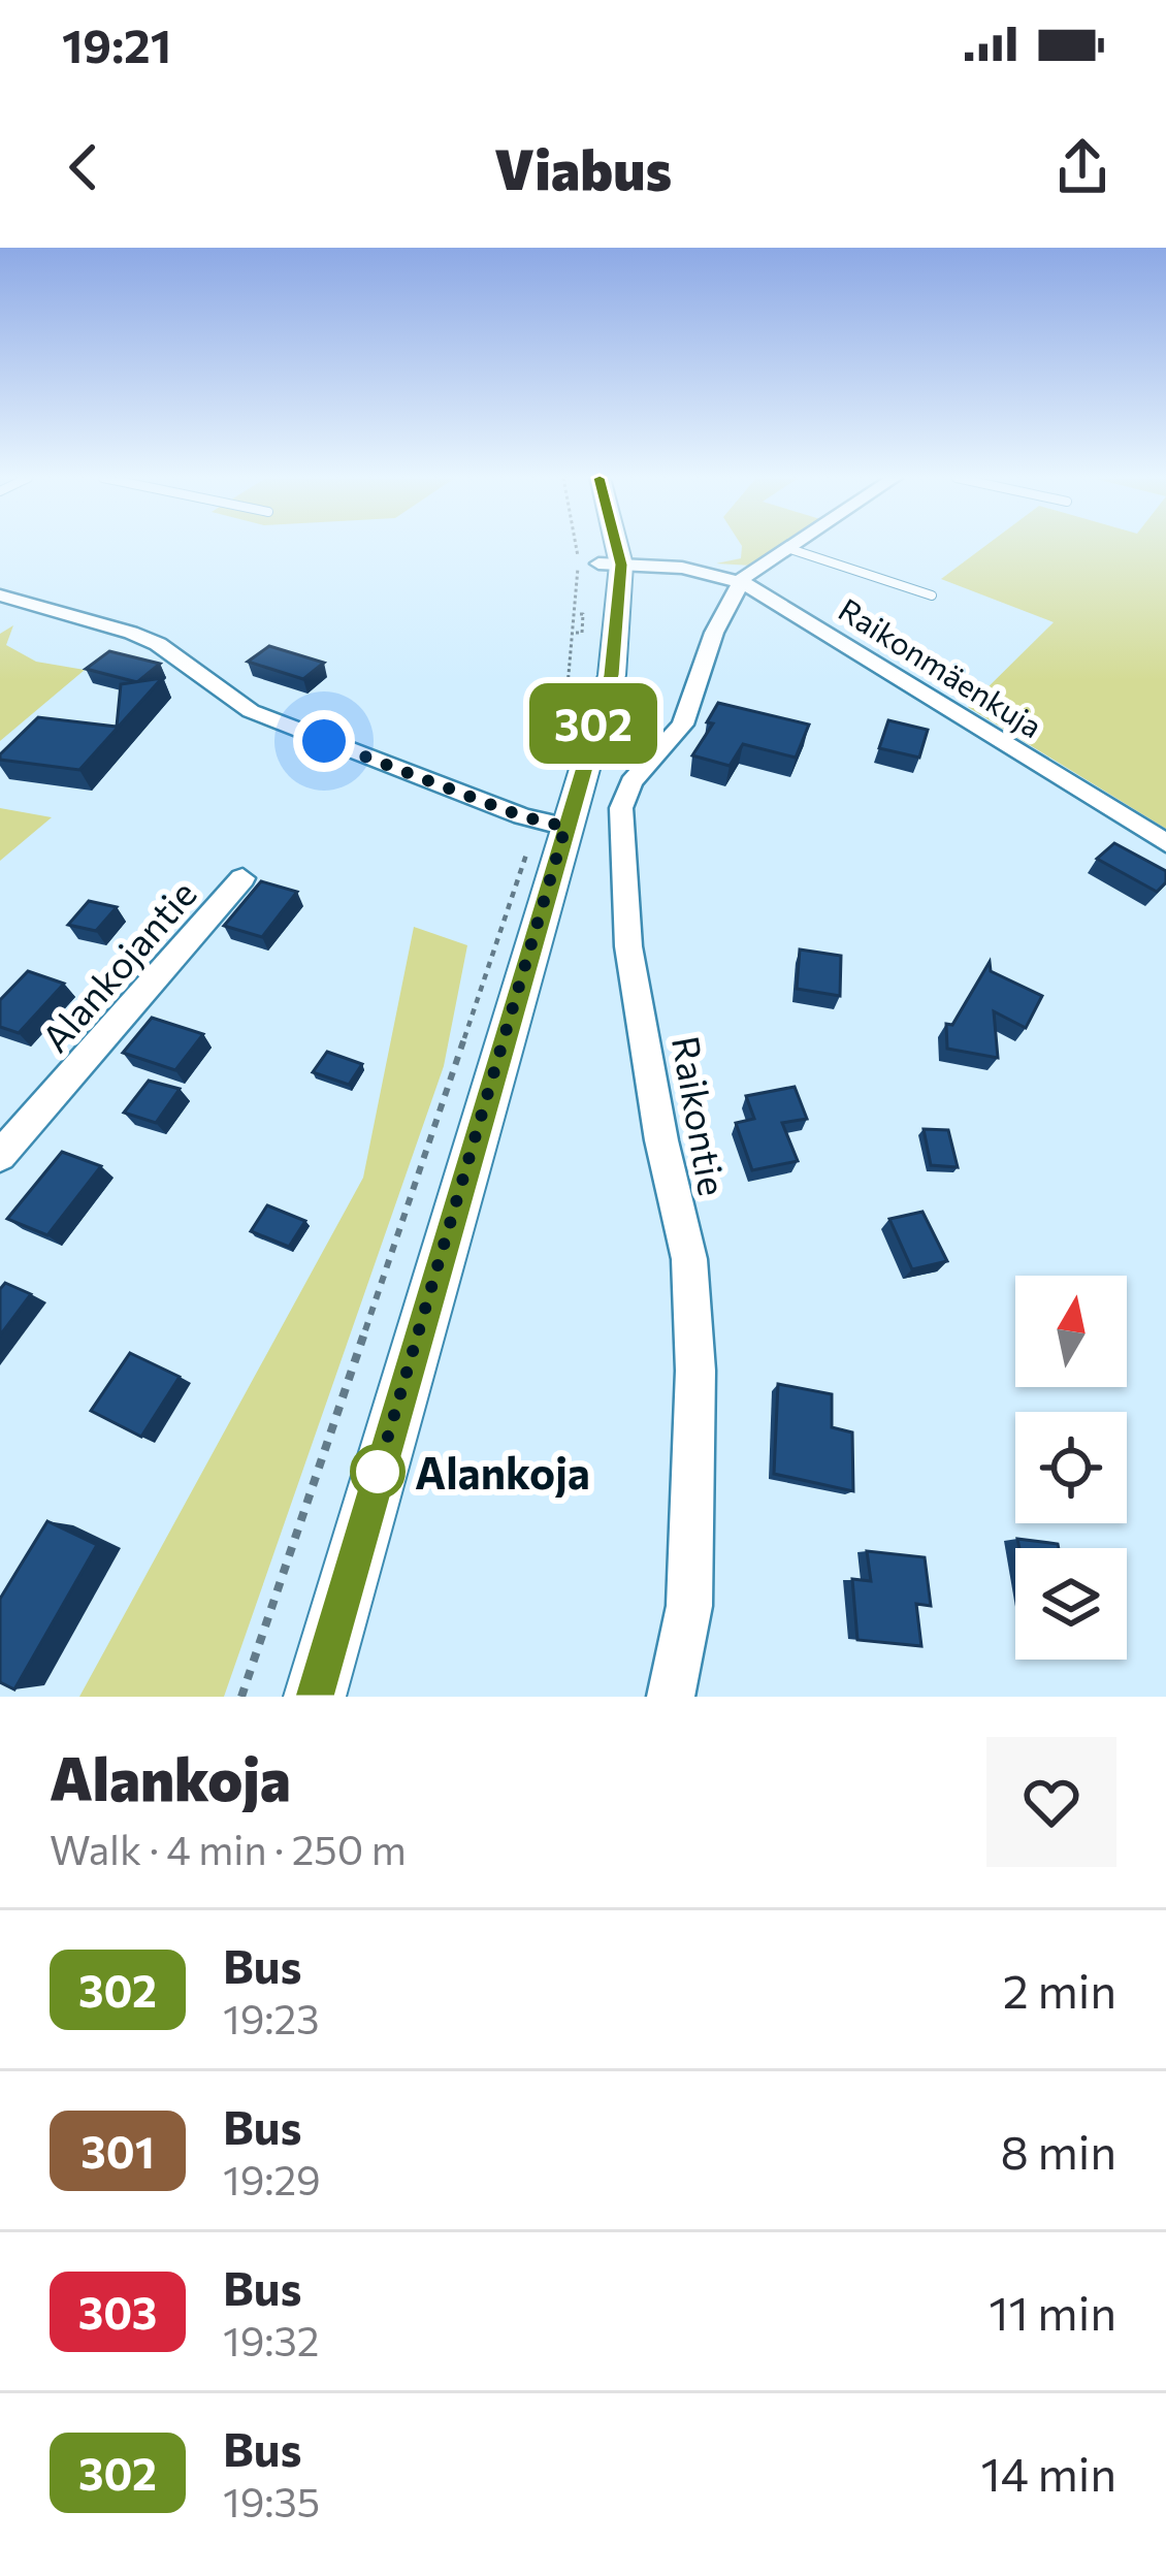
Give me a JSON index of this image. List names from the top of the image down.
{
  "streets": {
    "street": ["Raikonmäenkuja", "Alankojantie", "Raikontie"]
  },
  "crossings": [
    ["Raikonmäenkuja", "Raikontie"]
  ],
  "places": ["Alankoja"],
  "lines": ["bus line 302"],
  "north": "top",
  "page": {
    "status": "19:21",
    "header": "Viabus",
    "on_map": "302",
    "heading": ["Alankoja", "Walk · 4 min · 250 m"],
    "list": [
      {
        "mark": "302",
        "name": "Bus",
        "note": "19:23",
        "value": "2 min"
      },
      {
        "mark": "301",
        "name": "Bus",
        "note": "19:29",
        "value": "8 min"
      },
      {
        "mark": "303",
        "name": "Bus",
        "note": "19:32",
        "value": "11 min"
      },
      {
        "mark": "302",
        "name": "Bus",
        "note": "19:35",
        "value": "14 min"
      }
    ]
  }
}
